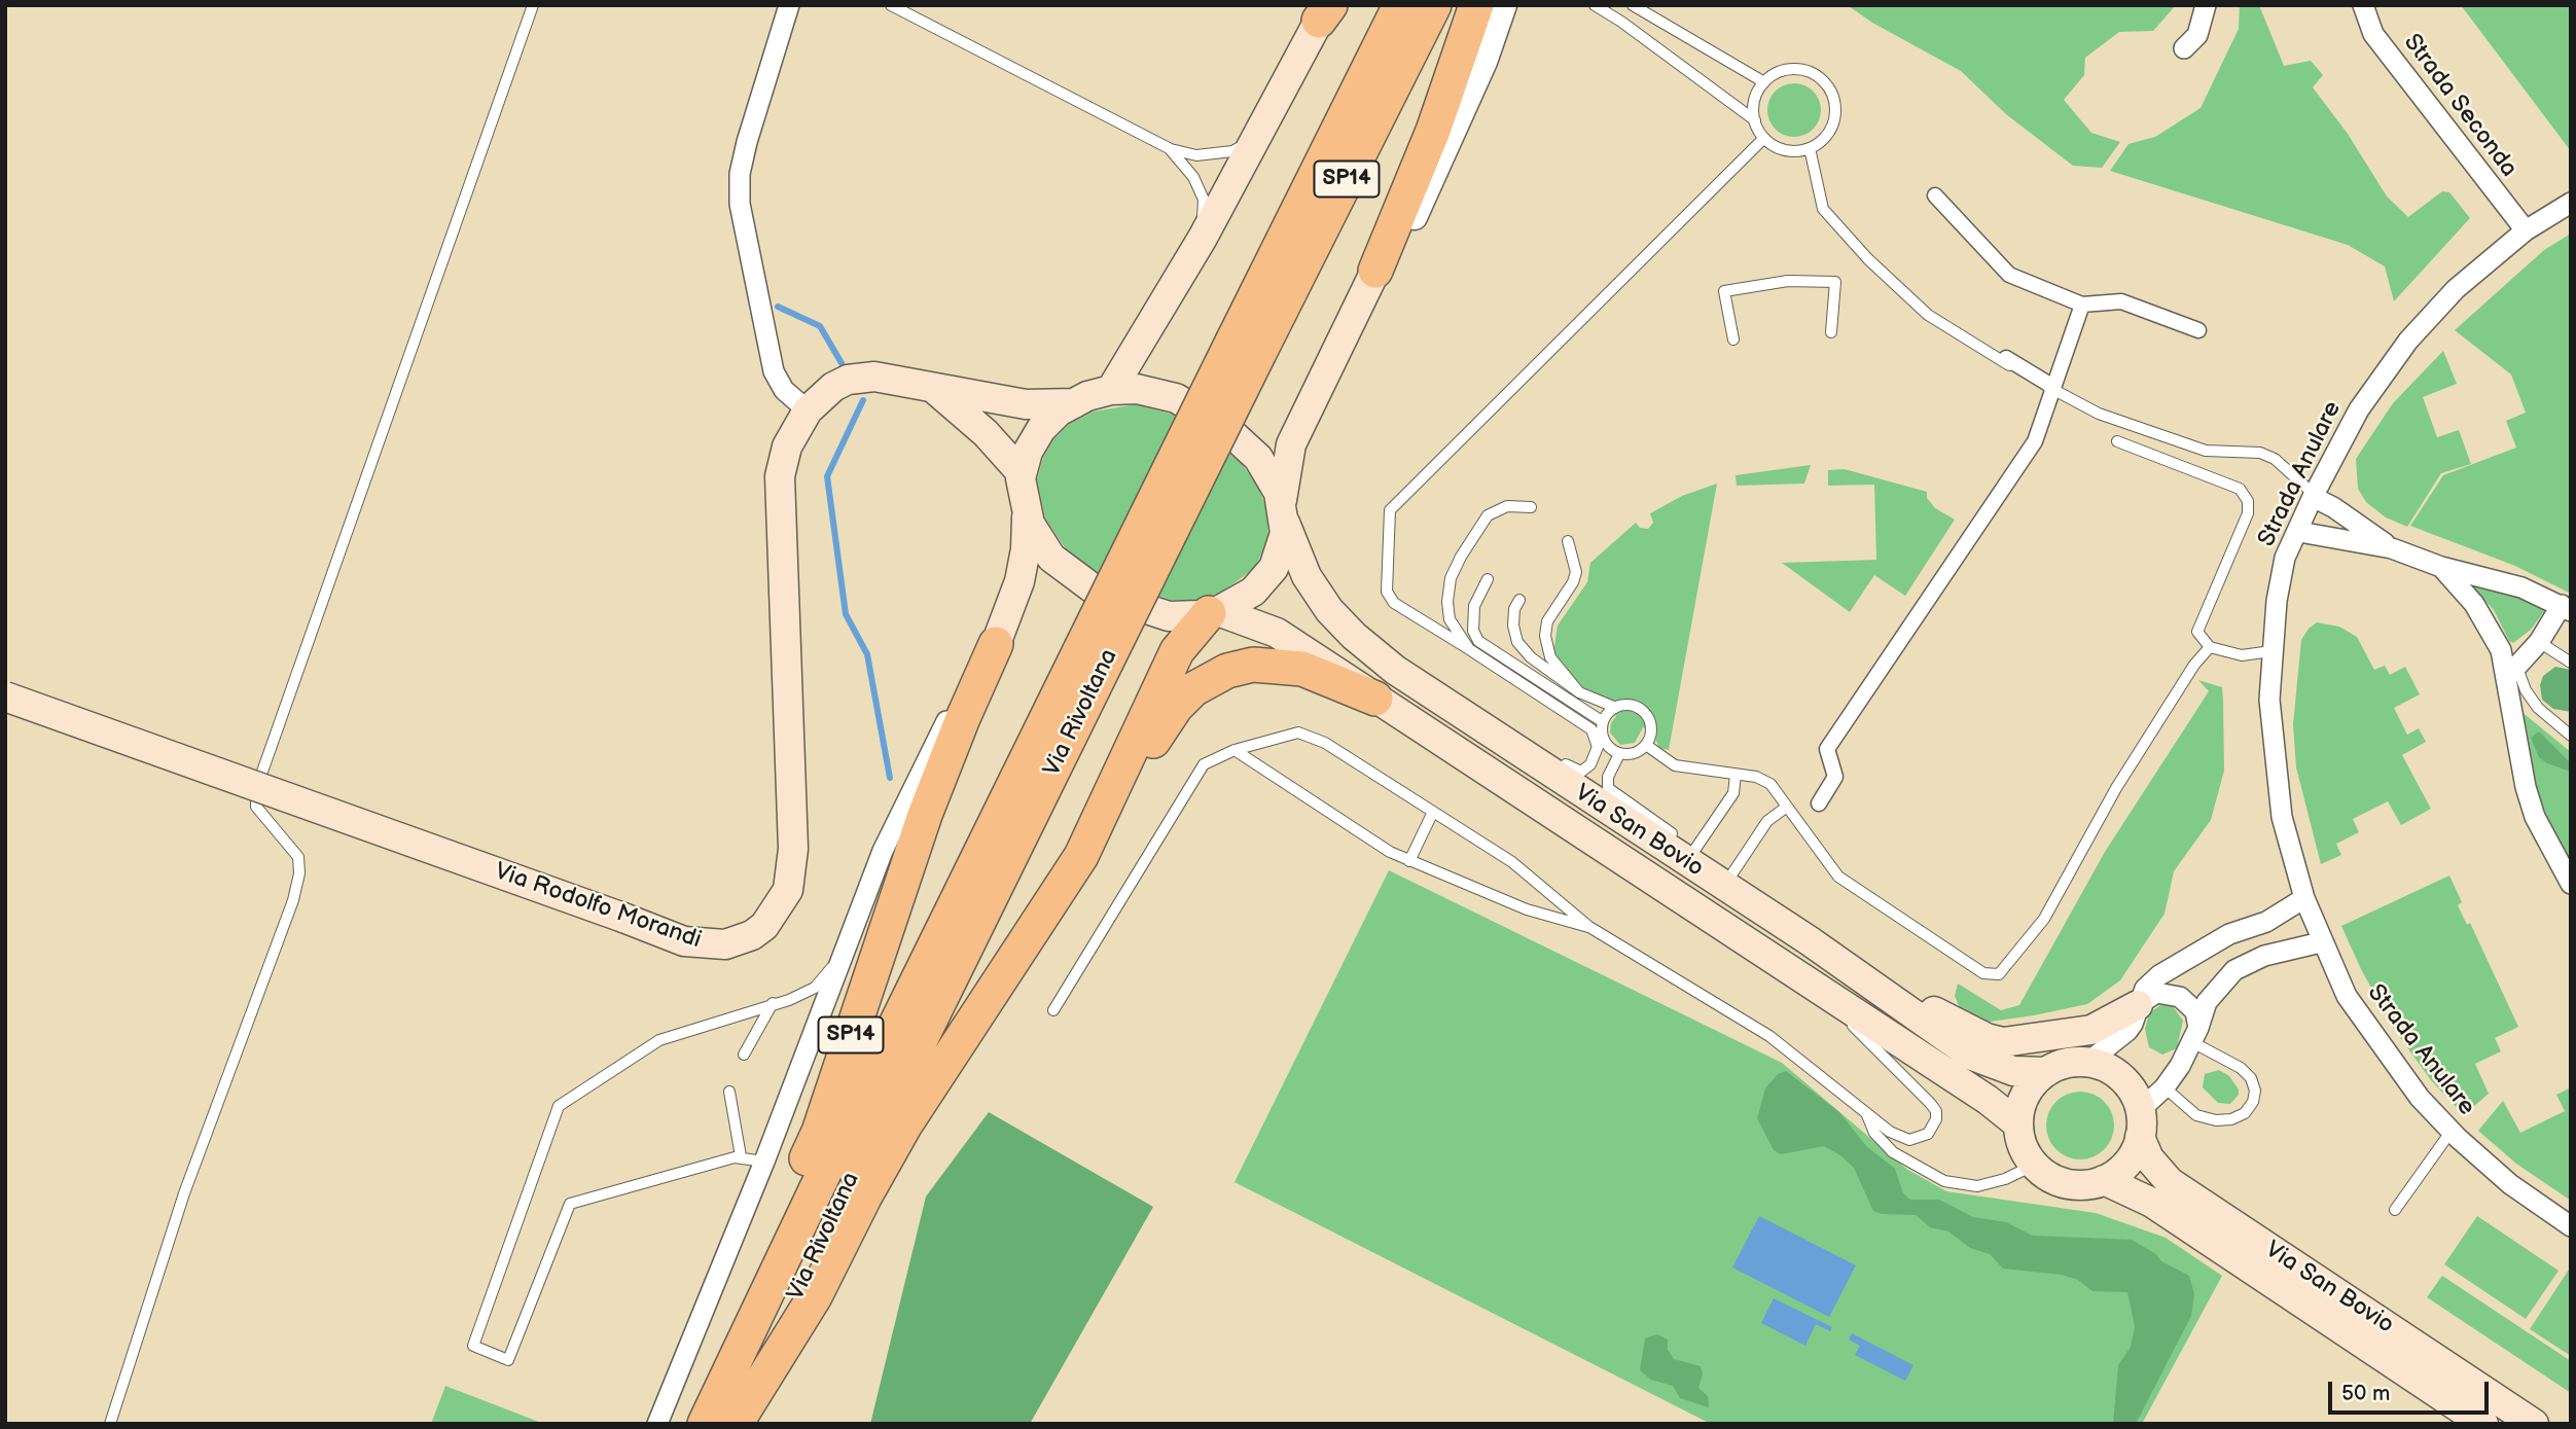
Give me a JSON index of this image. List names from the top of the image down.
{
  "streets": {
    "highway": ["SP14", "Via Rivoltana"],
    "main road": ["Via San Bovio", "Via Rodolfo Morandi"],
    "street": ["Strada Seconda", "Strada Anulare"]
  },
  "crossings": [
    ["Strada Seconda", "Strada Anulare"],
    ["SP14", "Via Rivoltana"],
    ["Via San Bovio", "Via Rodolfo Morandi"]
  ],
  "scale_bar": "50 m"
}
